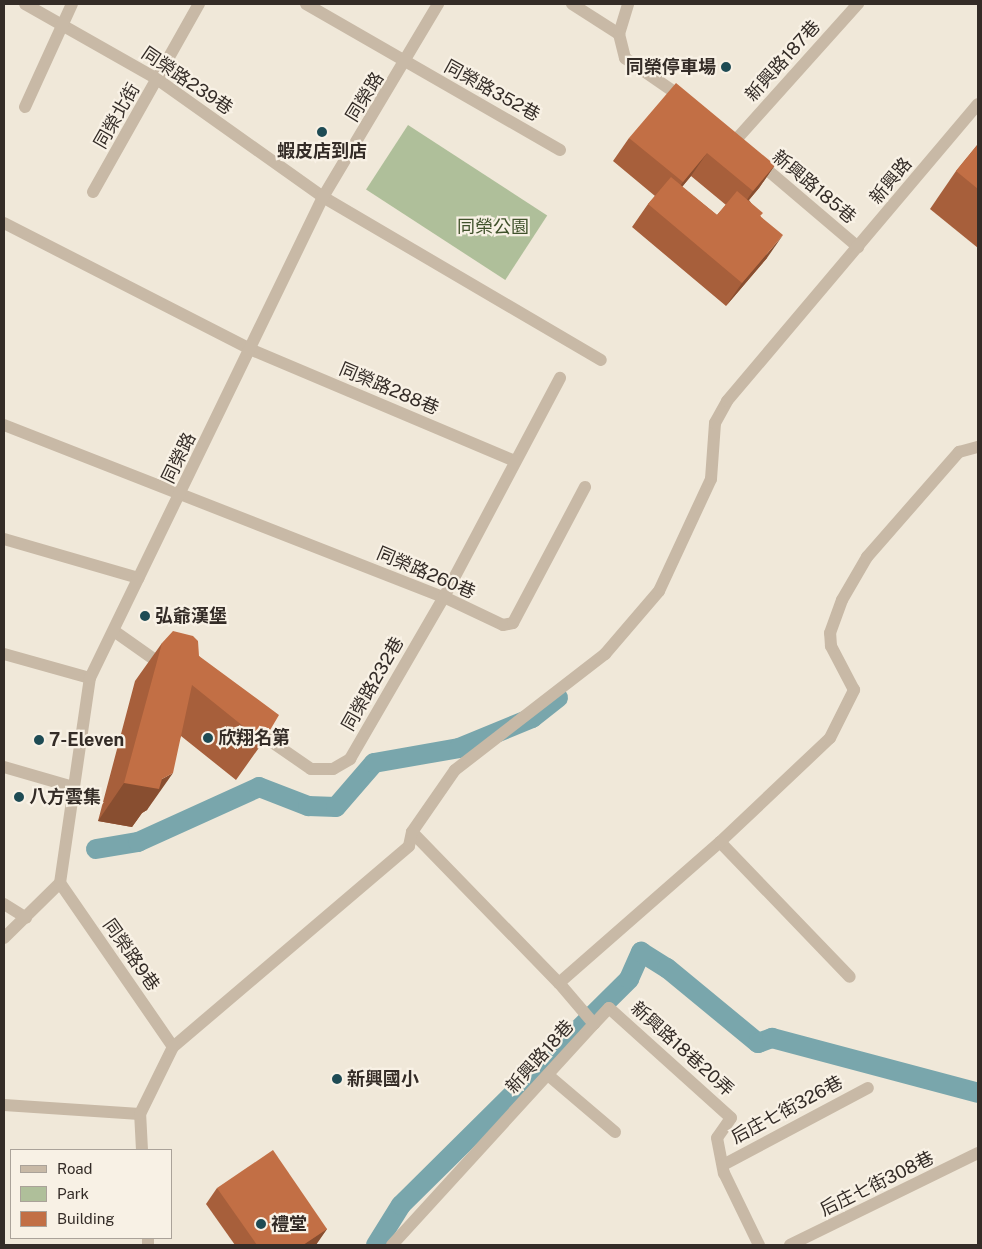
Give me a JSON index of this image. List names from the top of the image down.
{
  "streets": {
    "street": [
      "新興路187巷",
      "同榮路239巷",
      "同榮路352巷",
      "同榮路",
      "同榮北街",
      "新興路",
      "新興路185巷",
      "同榮路288巷",
      "同榮路260巷",
      "同榮路232巷",
      "同榮路9巷",
      "新興路18巷20弄",
      "新興路18巷",
      "后庄七街326巷",
      "后庄七街308巷"
    ]
  },
  "crossings": [
    ["新興路187巷", "新興路185巷"],
    ["同榮路239巷", "同榮路"],
    ["同榮路239巷", "同榮北街"],
    ["同榮路352巷", "同榮路"],
    ["同榮路", "同榮路288巷"],
    ["同榮路", "同榮路260巷"],
    ["同榮路", "同榮路9巷"],
    ["新興路", "新興路185巷"],
    ["新興路", "同榮路9巷"],
    ["新興路", "新興路18巷"],
    ["同榮路288巷", "同榮路232巷"],
    ["同榮路260巷", "同榮路232巷"],
    ["新興路18巷20弄", "新興路18巷"],
    ["新興路18巷20弄", "后庄七街326巷"]
  ],
  "parks": ["同榮公園"],
  "places": [
    "同榮停車場",
    "蝦皮店到店",
    "弘爺漢堡",
    "欣翔名第",
    "7-Eleven",
    "八方雲集",
    "新興國小",
    "禮堂"
  ],
  "legend": ["Road", "Park", "Building"]
}
